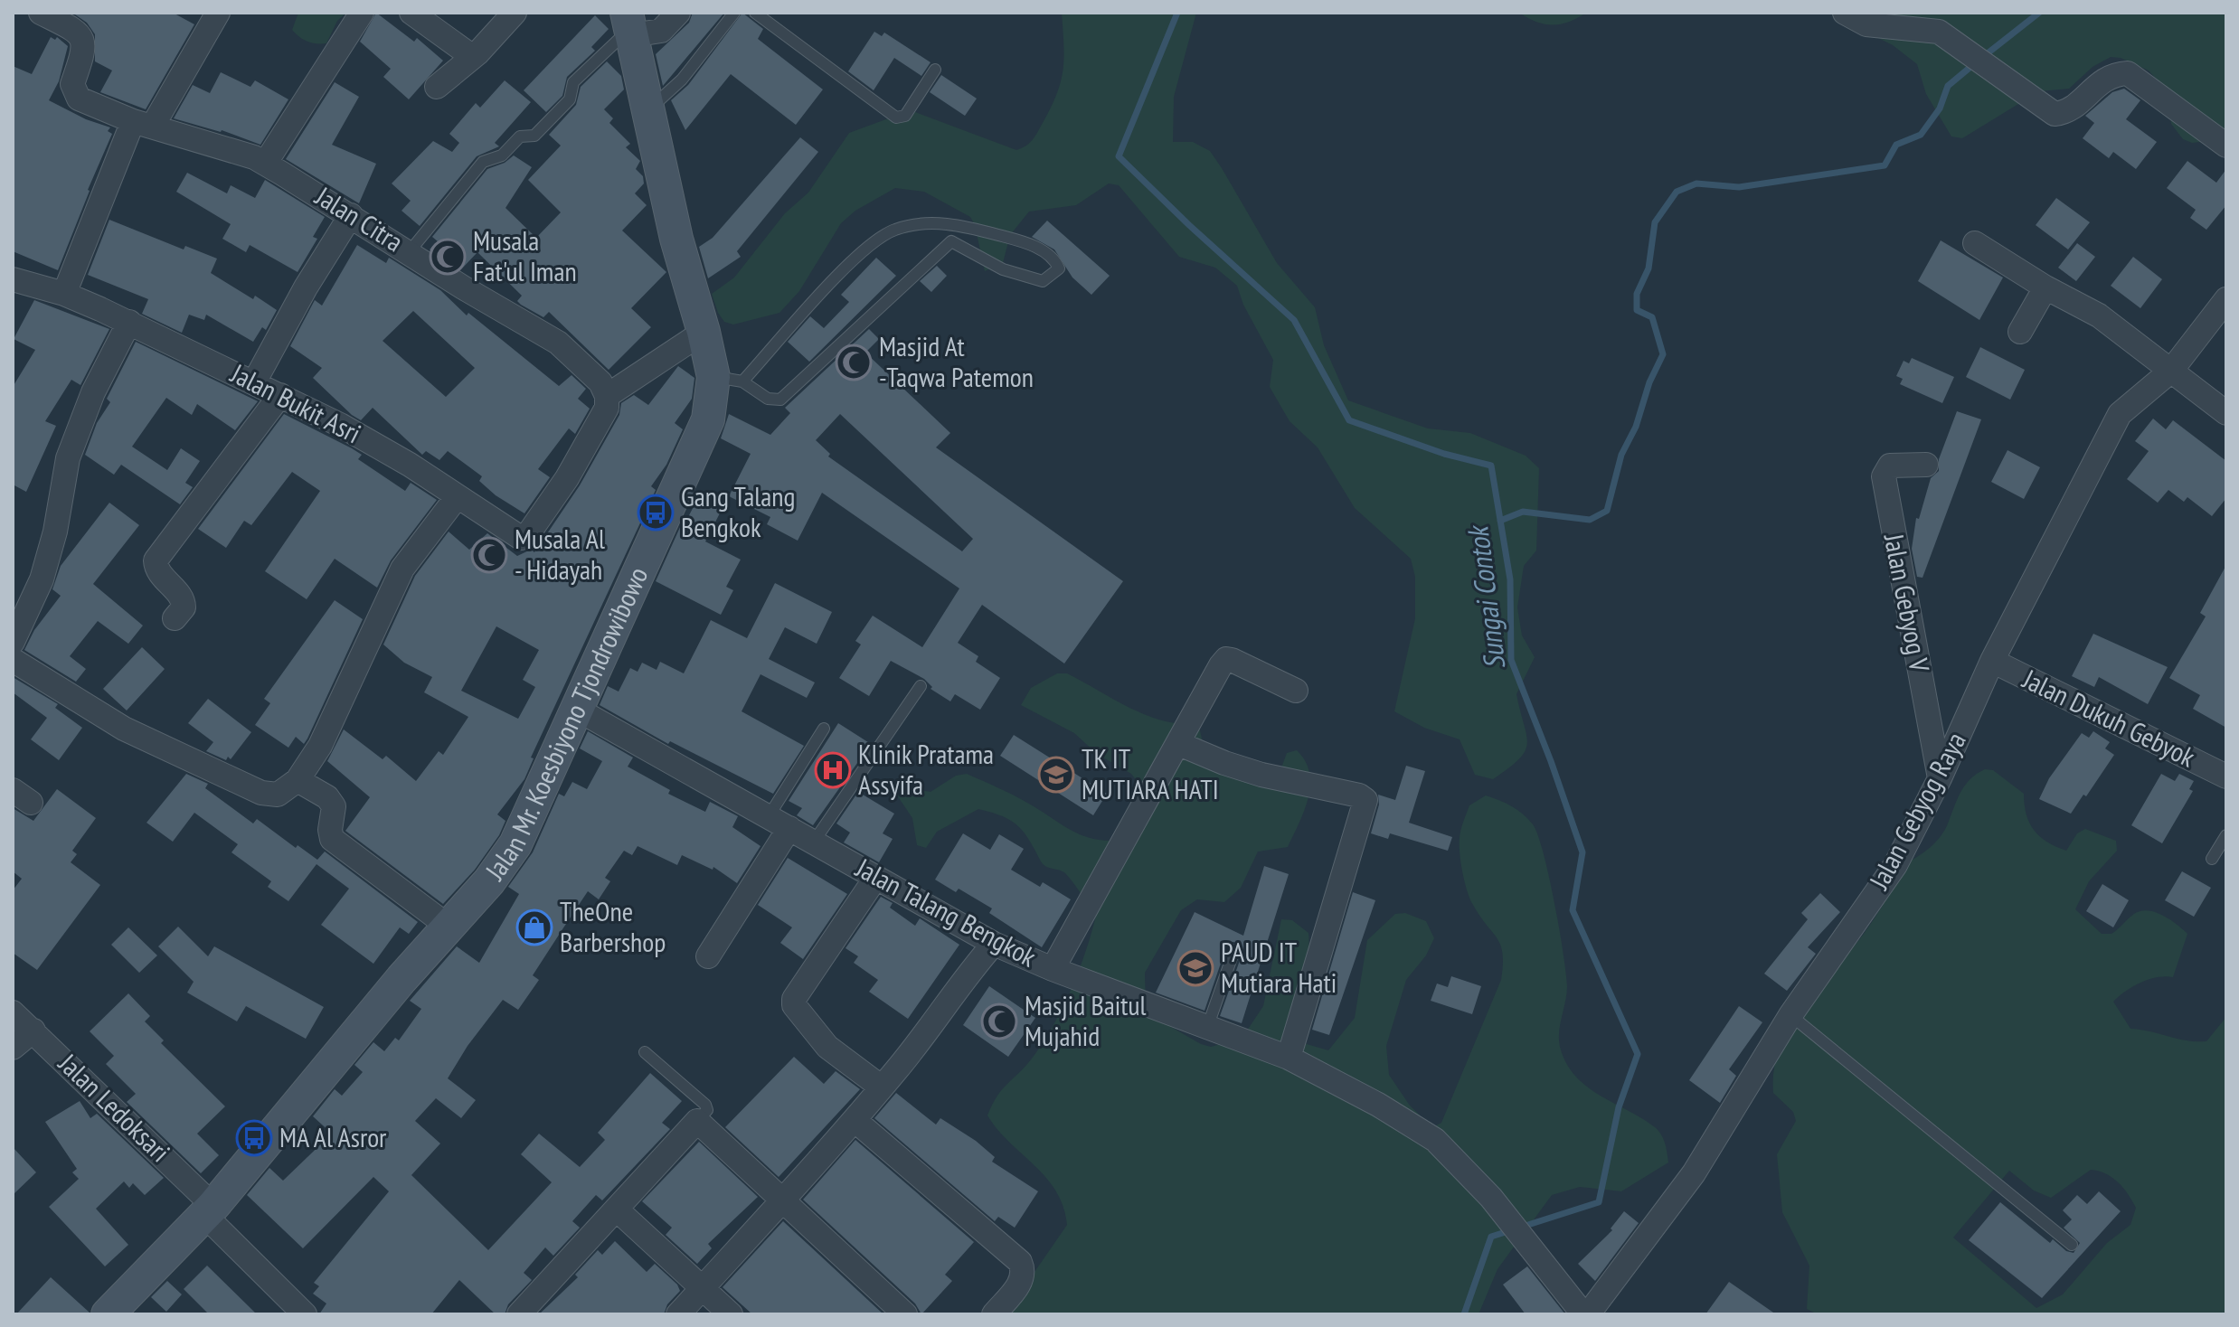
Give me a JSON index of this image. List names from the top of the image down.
{
  "streets": {
    "main road": ["Jalan Mr. Koesbiyono Tjondrowibowo"],
    "street": [
      "Jalan Citra",
      "Jalan Bukit Asri",
      "Jalan Gebyog V",
      "Jalan Dukuh Gebyok",
      "Jalan Gebyog Raya",
      "Jalan Talang Bengkok",
      "Jalan Ledoksari"
    ]
  },
  "crossings": [
    ["Jalan Gebyog V", "Jalan Gebyog Raya"],
    ["Jalan Dukuh Gebyok", "Jalan Gebyog Raya"],
    ["Jalan Mr. Koesbiyono Tjondrowibowo", "Jalan Talang Bengkok"],
    ["Jalan Mr. Koesbiyono Tjondrowibowo", "Jalan Ledoksari"],
    ["Jalan Gebyog Raya", "Jalan Talang Bengkok"]
  ],
  "water": ["Sungai Contok"],
  "places": {
    "mosque": [
      "Musala Fat'ul Iman",
      "Masjid At -Taqwa Patemon",
      "Musala Al - Hidayah",
      "Masjid Baitul Mujahid"
    ],
    "bus stop": ["Gang Talang Bengkok", "MA Al Asror"],
    "hospital": ["Klinik Pratama Assyifa"],
    "school or university": ["TK IT MUTIARA HATI", "PAUD IT Mutiara Hati"],
    "shop": ["TheOne Barbershop"]
  }
}
